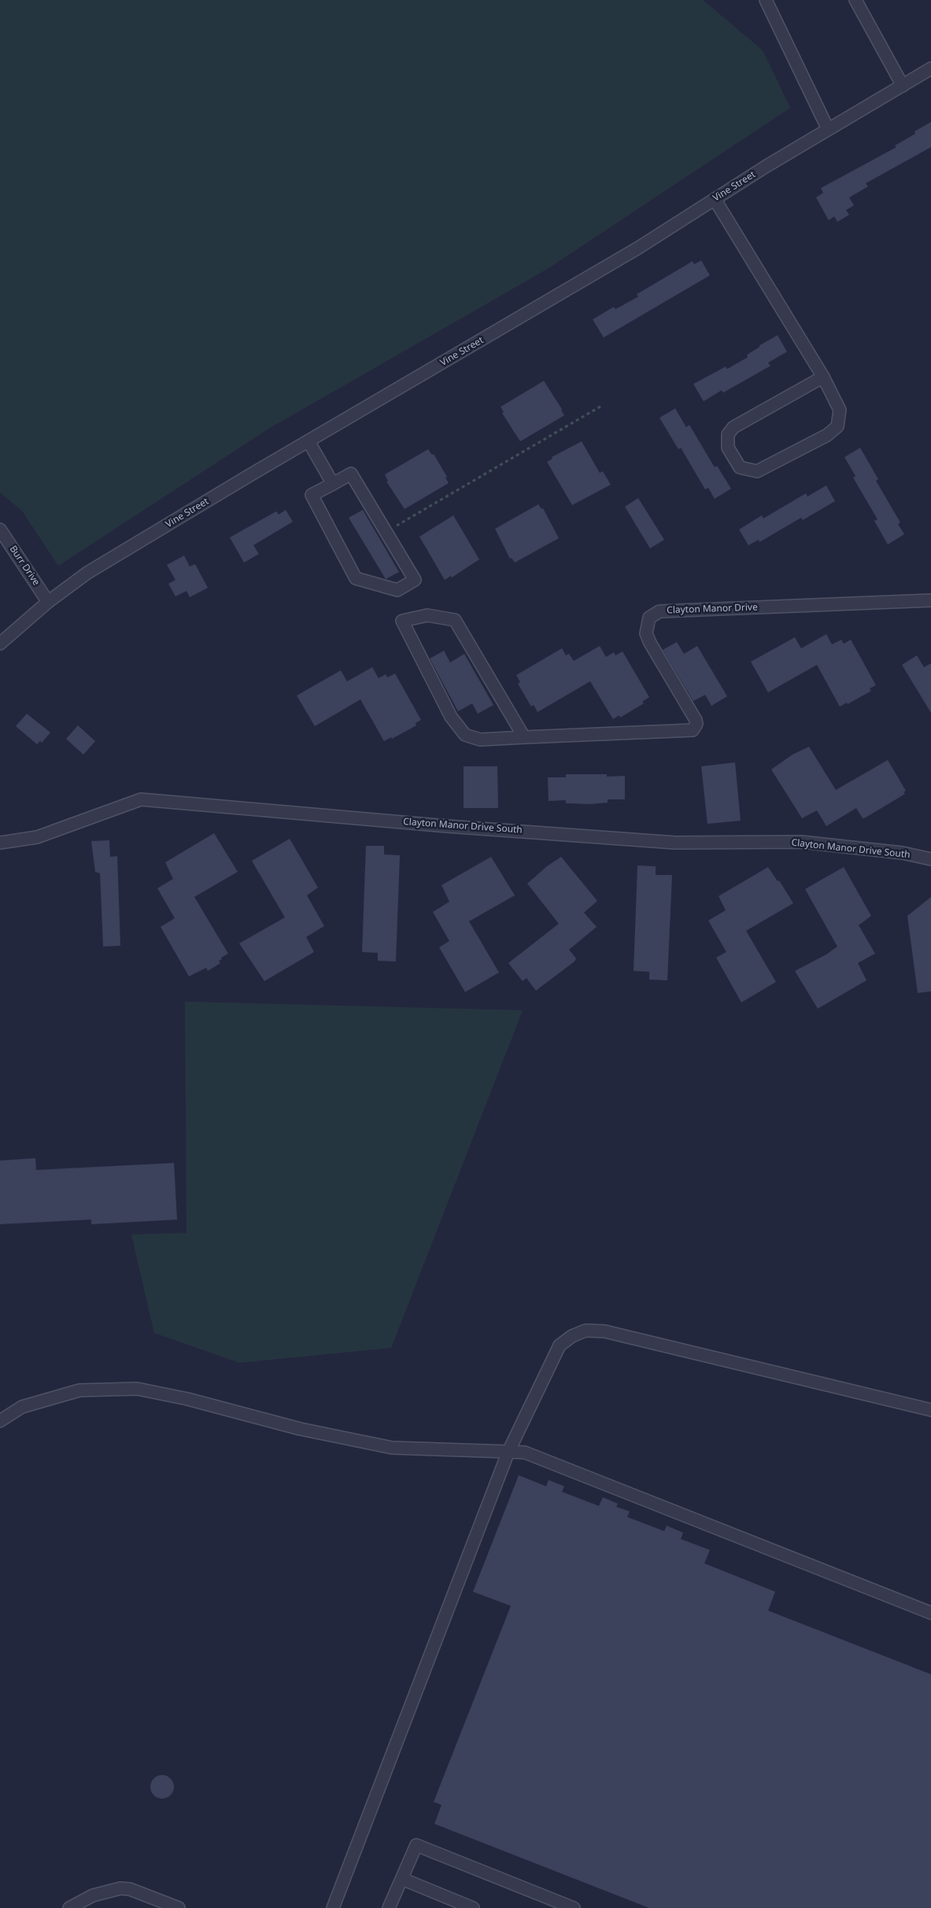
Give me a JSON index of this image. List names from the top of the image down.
{
  "streets": {
    "street": [
      "Vine Street",
      "Burr Drive",
      "Clayton Manor Drive",
      "Clayton Manor Drive South"
    ]
  },
  "crossings": [
    ["Vine Street", "Burr Drive"]
  ]
}
